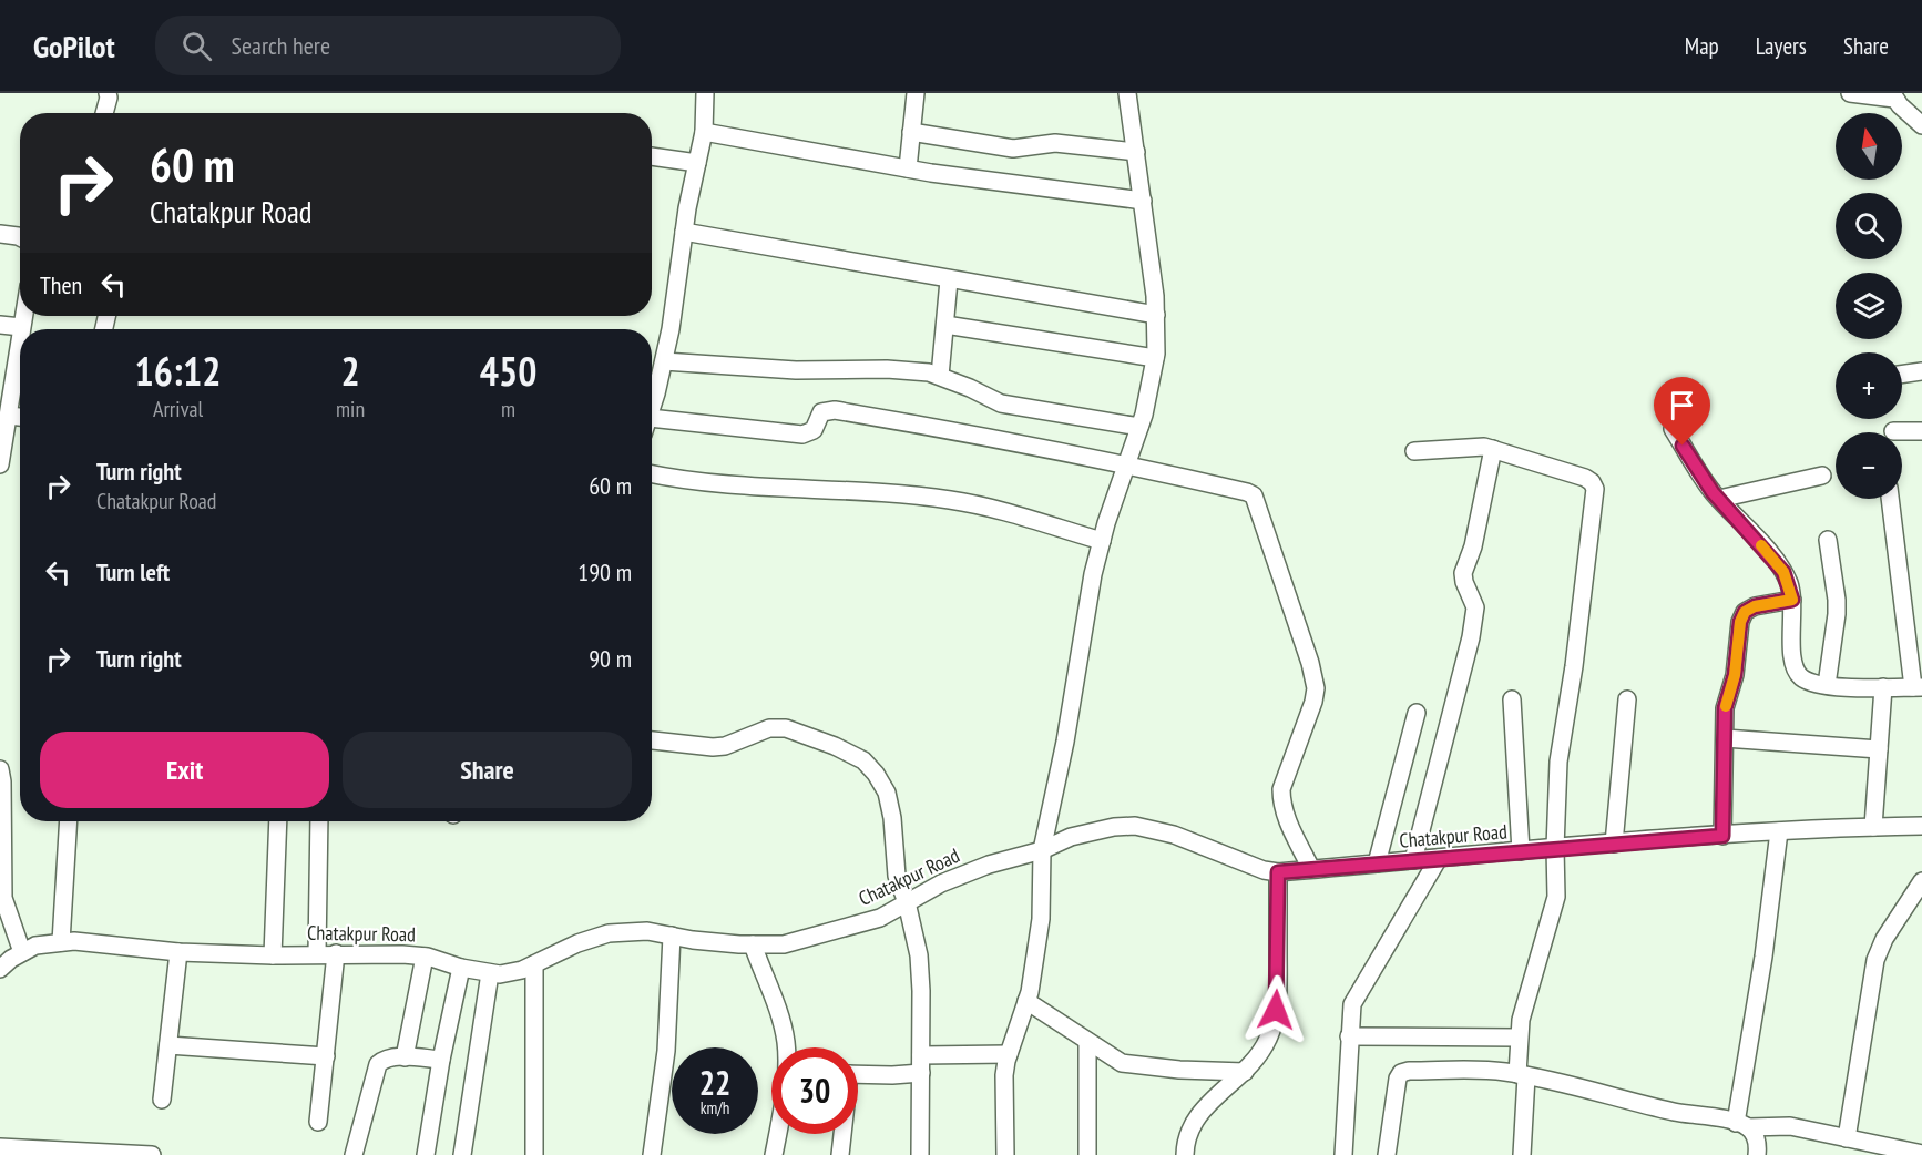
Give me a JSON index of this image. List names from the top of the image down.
{
  "streets": {
    "street": ["Chatakpur Road"]
  },
  "north": "top",
  "page": {
    "header": "GoPilot",
    "search": "Search here",
    "nav": ["Map", "Layers", "Share"],
    "map_buttons": ["+", "−"],
    "turn": ["60 m", "Chatakpur Road"],
    "then": "Then",
    "eta": [
      "16:12",
      "Arrival",
      "2",
      "min",
      "450",
      "m"
    ],
    "list": [
      {
        "name": "Turn right",
        "note": "Chatakpur Road",
        "value": "60 m"
      },
      {
        "name": "Turn left",
        "value": "190 m"
      },
      {
        "name": "Turn right",
        "value": "90 m"
      }
    ],
    "buttons": ["Exit", "Share"],
    "speed": "22 km/h",
    "limit": "30"
  }
}
